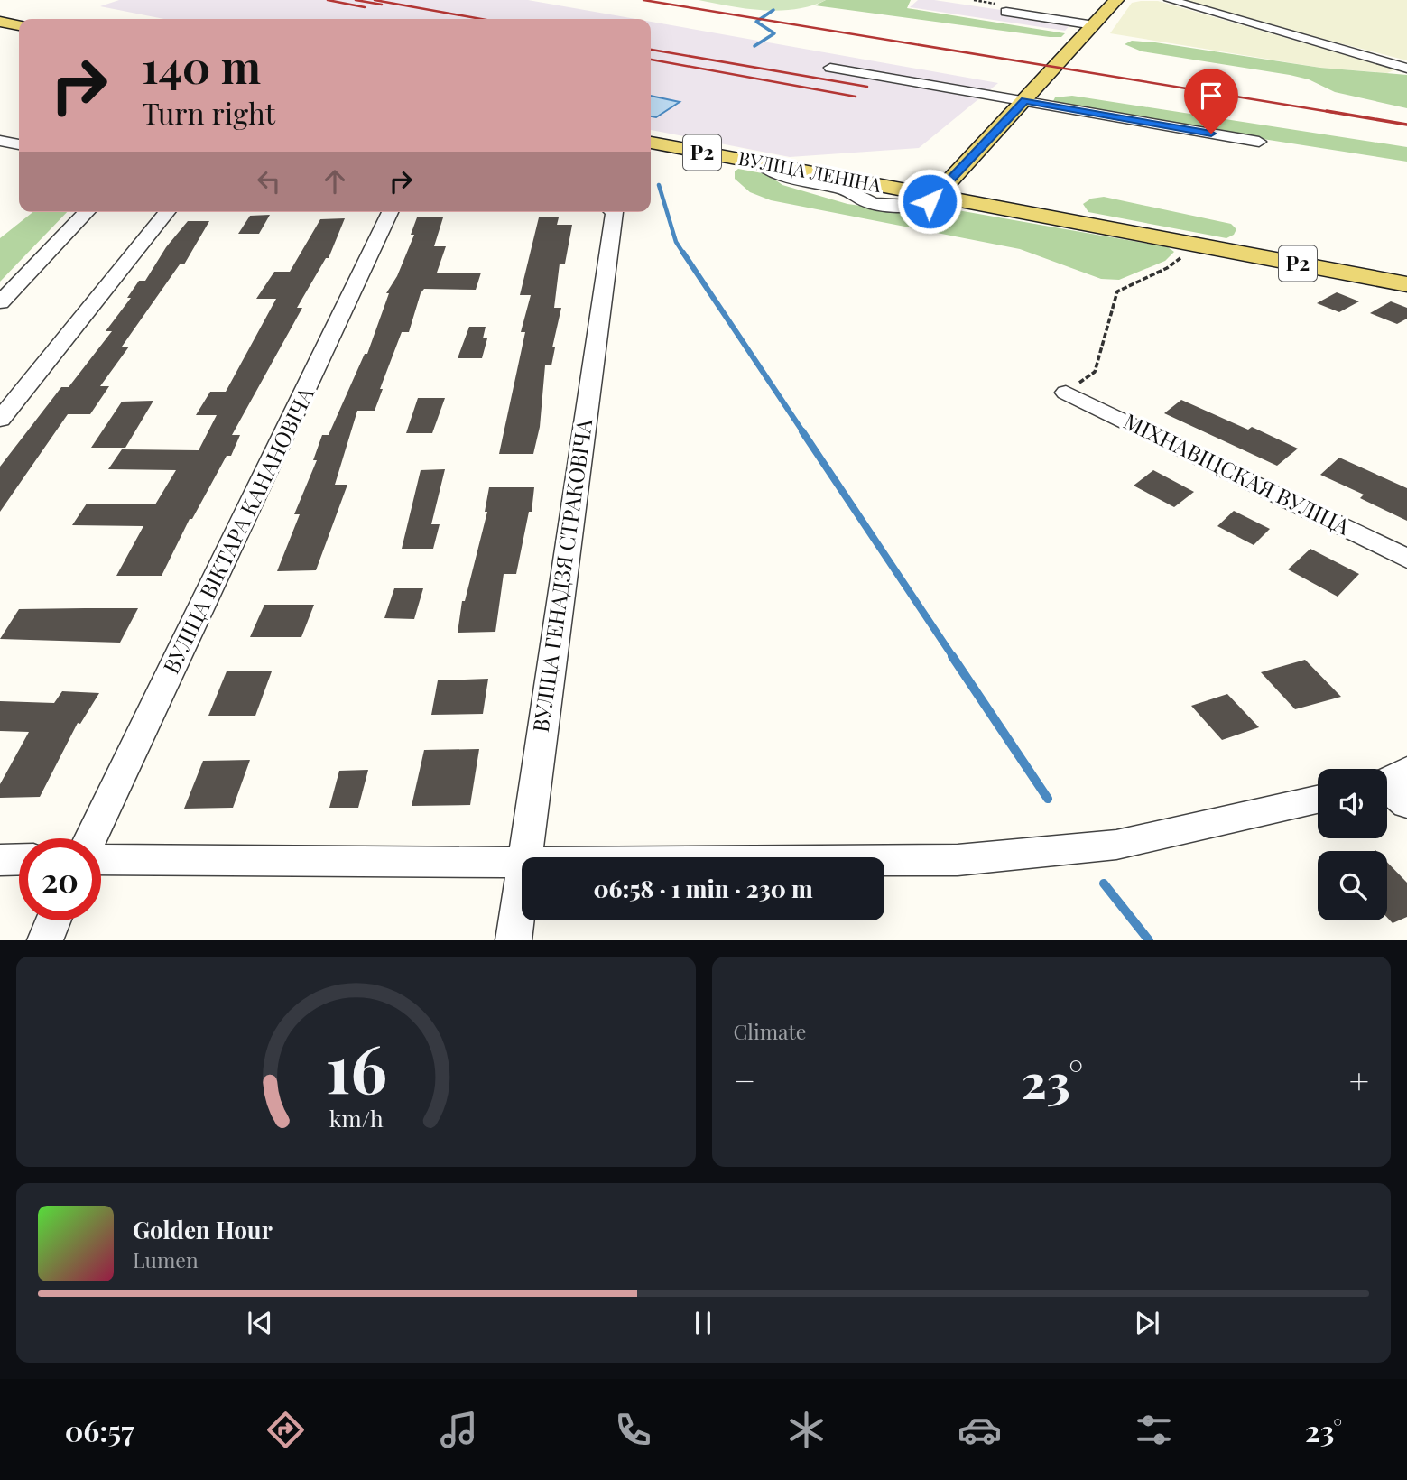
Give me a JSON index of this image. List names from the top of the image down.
{
  "streets": {
    "main road": ["Р2", "ВУЛІЦА ЛЕНІНА"],
    "street": ["МІХНАВІЦСКАЯ ВУЛІЦА", "ВУЛІЦА ВІКТАРА КАНАНОВІЧА", "ВУЛІЦА ГЕНАДЗЯ СТРАКОВІЧА"]
  },
  "crossings": [
    ["Р2", "ВУЛІЦА ЛЕНІНА"]
  ],
  "page": {
    "turn": ["140 m", "Turn right"],
    "limit": "20",
    "trip": "06:58 · 1 min · 230 m",
    "tile": "Climate",
    "heat": ["−", "23°", "+"],
    "song": ["Golden Hour", "Lumen"],
    "tabs": ["06:57", "23°"],
    "gauge": ["16", "km/h"]
  }
}
